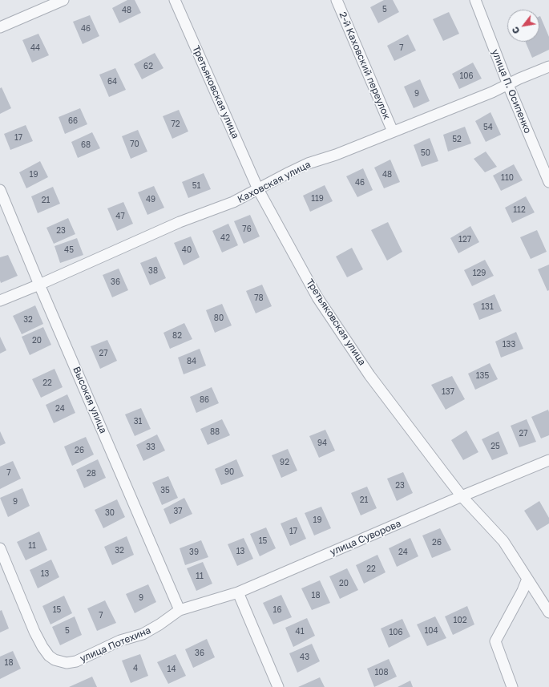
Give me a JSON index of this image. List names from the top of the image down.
{
  "streets": {
    "street": [
      "2-й Каховский переулок",
      "улица П. Осипенко",
      "Третьяковская улица",
      "Каховская улица",
      "Высокая улица",
      "улица Суворова",
      "улица Потехина"
    ]
  },
  "crossings": [
    ["2-й Каховский переулок", "Каховская улица"],
    ["улица П. Осипенко", "Каховская улица"],
    ["Третьяковская улица", "Каховская улица"],
    ["Третьяковская улица", "улица Суворова"],
    ["Каховская улица", "Высокая улица"],
    ["Высокая улица", "улица Суворова"],
    ["Высокая улица", "улица Потехина"],
    ["улица Суворова", "улица Потехина"]
  ],
  "house_numbers": [
    "5",
    "48",
    "46",
    "44",
    "7",
    "62",
    "106",
    "64",
    "9",
    "66",
    "72",
    "54",
    "17",
    "52",
    "70",
    "68",
    "50",
    "19",
    "48",
    "110",
    "46",
    "51",
    "119",
    "49",
    "21",
    "112",
    "47",
    "76",
    "23",
    "42",
    "127",
    "45",
    "40",
    "38",
    "129",
    "36",
    "78",
    "131",
    "80",
    "32",
    "82",
    "20",
    "133",
    "27",
    "84",
    "135",
    "22",
    "137",
    "86",
    "24",
    "31",
    "88",
    "27",
    "94",
    "25",
    "33",
    "26",
    "92",
    "90",
    "7",
    "28",
    "23",
    "35",
    "21",
    "9",
    "37",
    "30",
    "19",
    "17",
    "15",
    "26",
    "11",
    "32",
    "13",
    "39",
    "24",
    "22",
    "13",
    "11",
    "20",
    "18",
    "9",
    "15",
    "16",
    "7",
    "102",
    "5",
    "104",
    "41",
    "106",
    "36",
    "43",
    "18",
    "4",
    "14",
    "108"
  ],
  "north": "bottom left"
}
